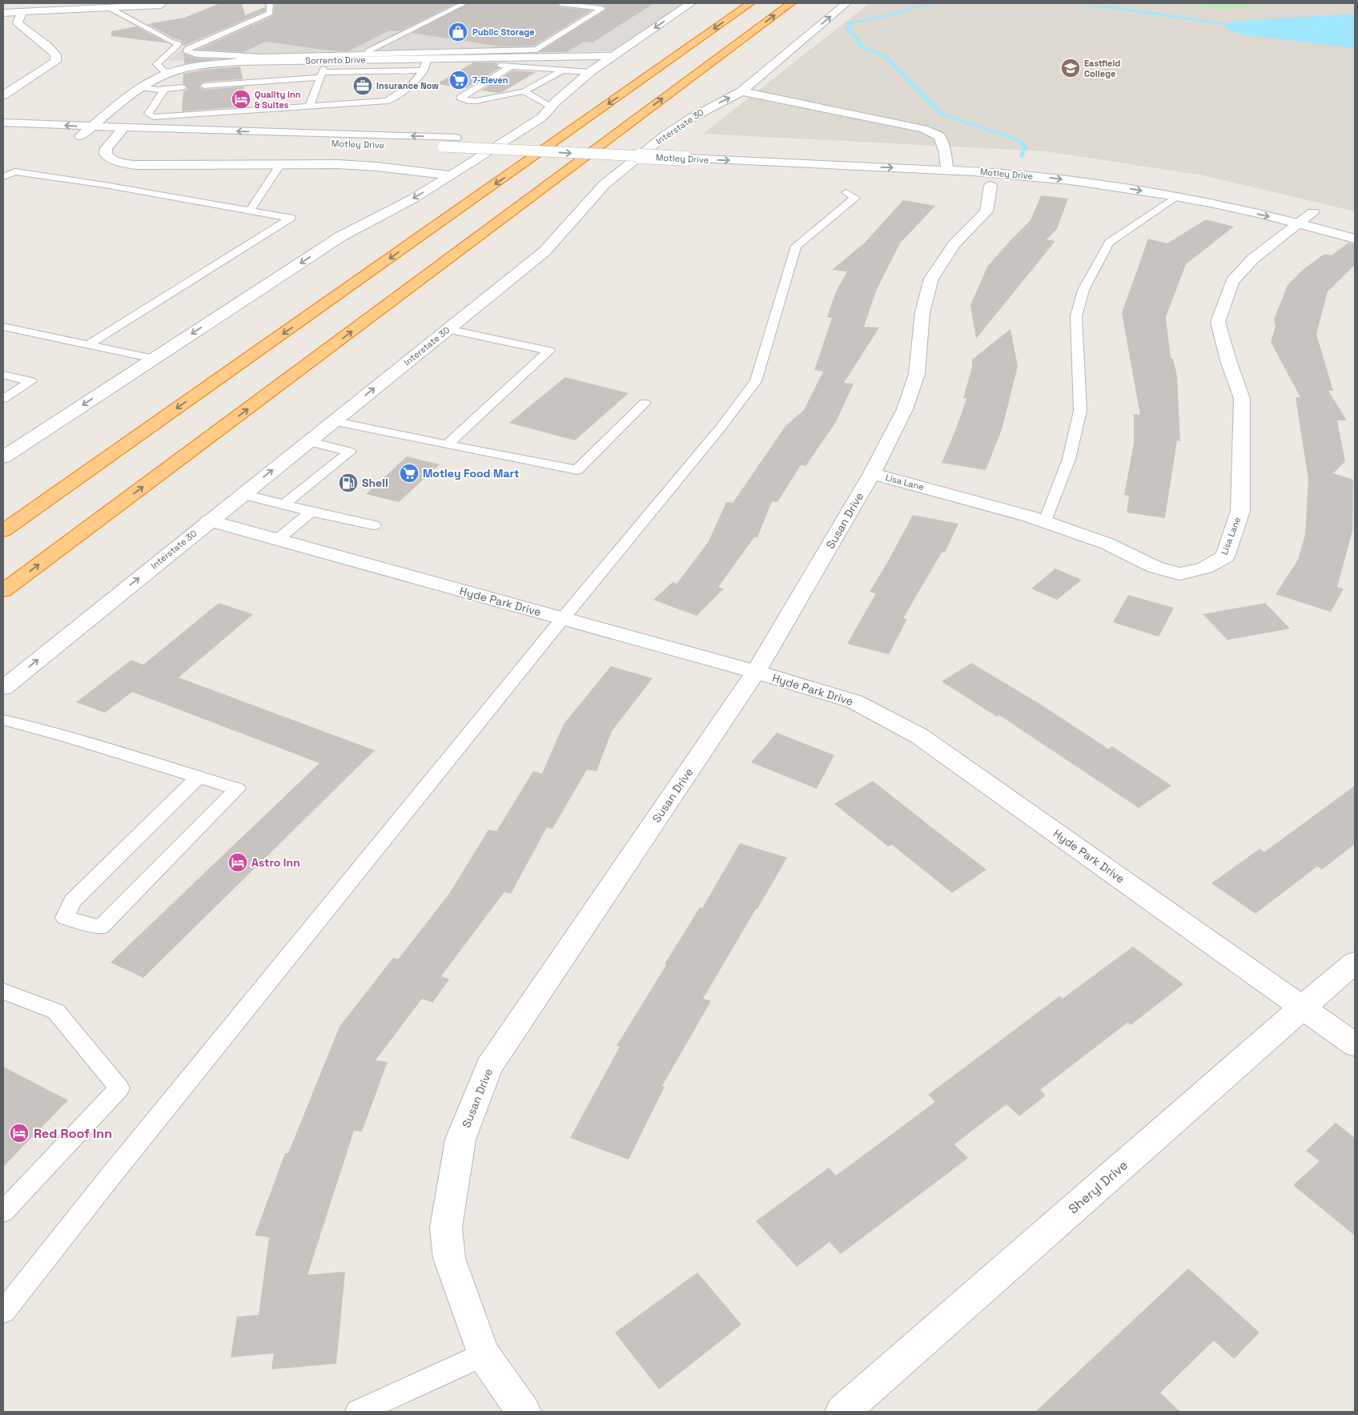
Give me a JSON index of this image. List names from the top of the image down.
{
  "streets": {
    "main road": [
      "Sorrento Drive",
      "Interstate 30",
      "Motley Drive",
      "Lisa Lane",
      "Susan Drive",
      "Hyde Park Drive",
      "Sheryl Drive"
    ]
  },
  "crossings": [
    ["Sorrento Drive", "Motley Drive"],
    ["Interstate 30", "Hyde Park Drive"],
    ["Motley Drive", "Lisa Lane"],
    ["Lisa Lane", "Susan Drive"],
    ["Susan Drive", "Hyde Park Drive"],
    ["Hyde Park Drive", "Sheryl Drive"]
  ],
  "places": {
    "shop": ["Public Storage"],
    "school or university": ["Eastfield College"],
    "supermarket": ["7-Eleven", "Motley Food Mart"],
    "office": ["Insurance Now"],
    "hotel": ["Quality Inn & Suites", "Astro Inn", "Red Roof Inn"],
    "fuel station": ["Shell"]
  }
}
